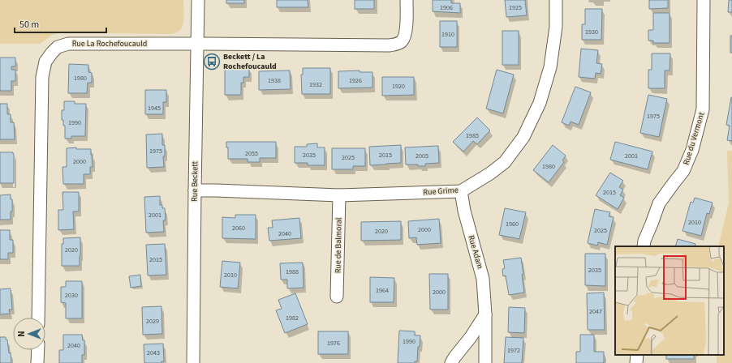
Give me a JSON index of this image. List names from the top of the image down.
{
  "streets": {
    "street": [
      "Rue La Rochefoucauld",
      "Rue du Vermont",
      "Rue Beckett",
      "Rue Grime",
      "Rue de Balmoral",
      "Rue Adam"
    ]
  },
  "crossings": [
    ["Rue La Rochefoucauld", "Rue Beckett"],
    ["Rue Beckett", "Rue Grime"],
    ["Rue Grime", "Rue de Balmoral"],
    ["Rue Grime", "Rue Adam"]
  ],
  "places": {
    "bus stop": ["Beckett / La Rochefoucauld"]
  },
  "house_numbers": [
    "1906",
    "1925",
    "1930",
    "1910",
    "1980",
    "1938",
    "1926",
    "1932",
    "1920",
    "1945",
    "1975",
    "1990",
    "1985",
    "1975",
    "2055",
    "2035",
    "2015",
    "2005",
    "2001",
    "2025",
    "2000",
    "1980",
    "2015",
    "2001",
    "2010",
    "1960",
    "2060",
    "2000",
    "2025",
    "2020",
    "2040",
    "2020",
    "2015",
    "2035",
    "1988",
    "2010",
    "1964",
    "2000",
    "2030",
    "2047",
    "1982",
    "2029",
    "1990",
    "1976",
    "2040",
    "1972",
    "2043"
  ],
  "scale_bar": "50 m",
  "north": "left"
}
